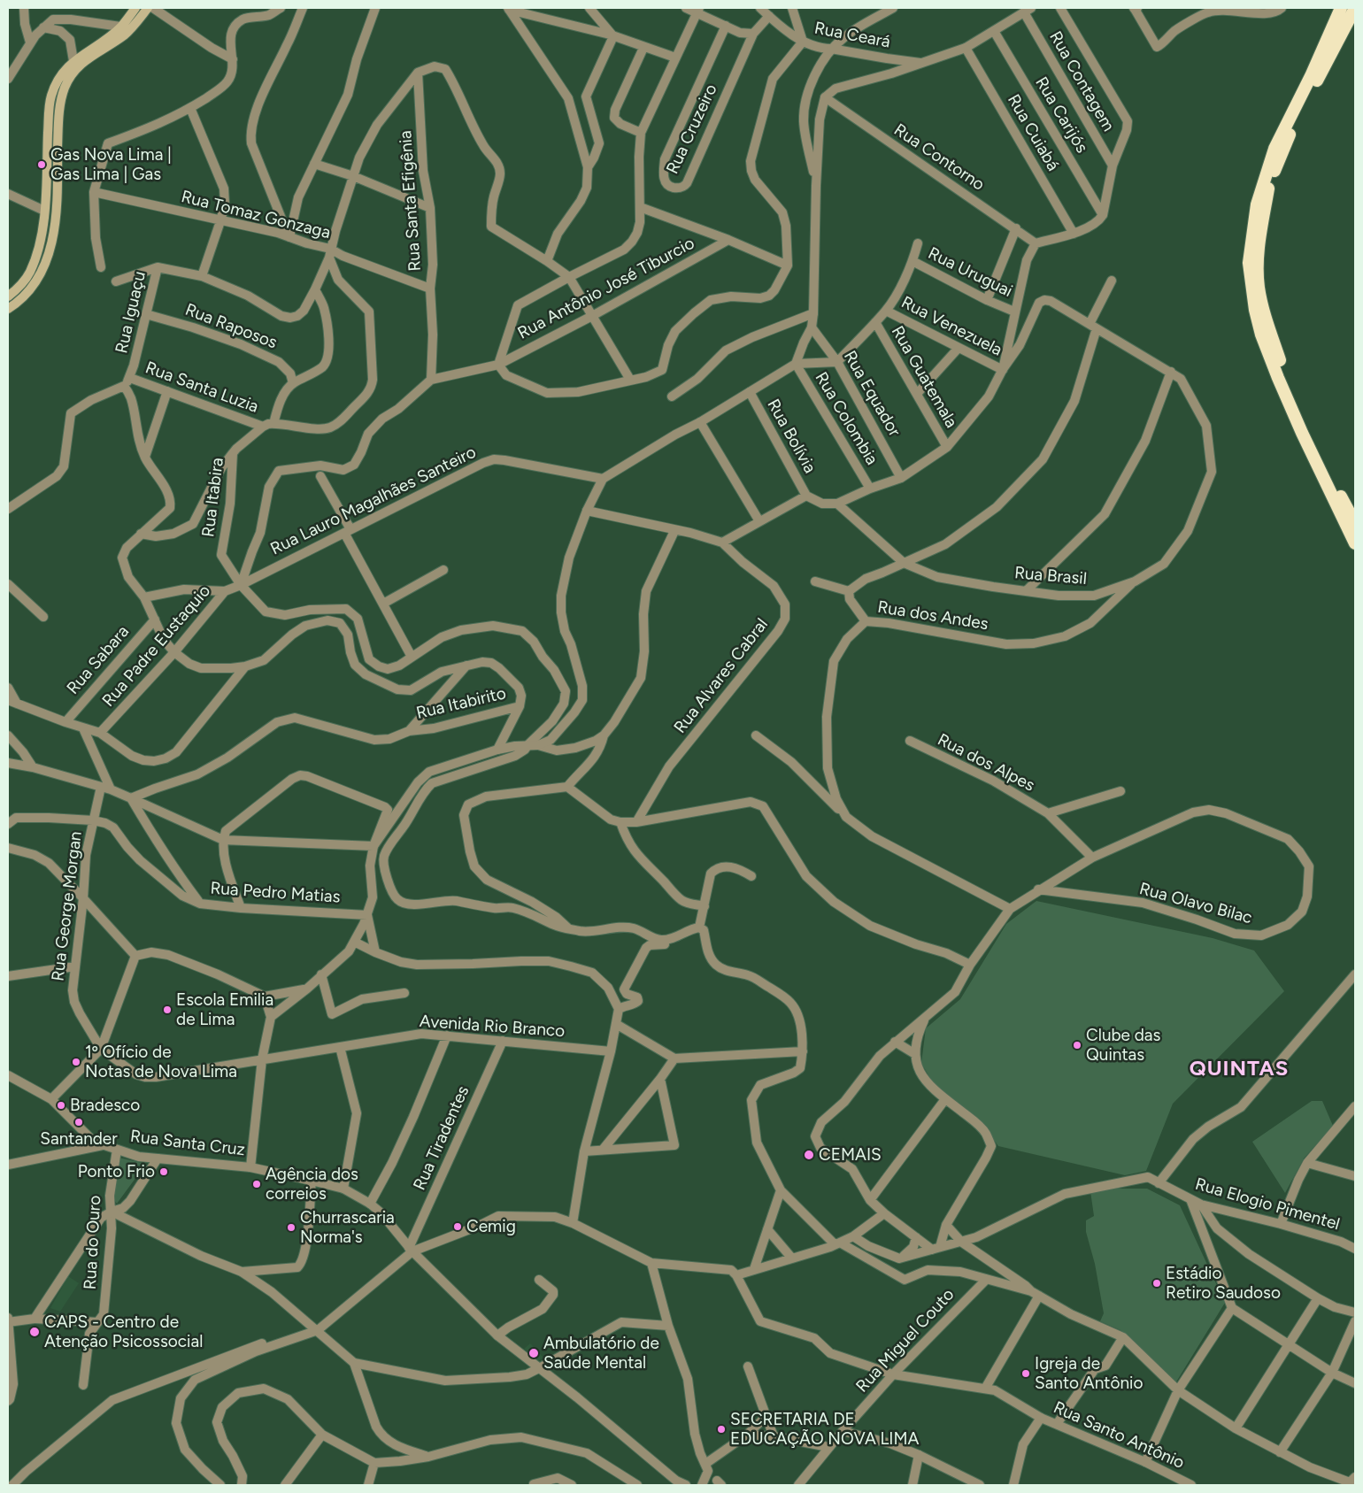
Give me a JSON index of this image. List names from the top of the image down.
{
  "streets": {
    "street": [
      "Rua Ceará",
      "Rua Contagem",
      "Rua Carijós",
      "Rua Cruzeiro",
      "Rua Cuiabá",
      "Rua Contorno",
      "Rua Santa Efigênia",
      "Rua Tomaz Gonzaga",
      "Rua Uruguai",
      "Rua Antônio José Tiburcio",
      "Rua Iguaçu",
      "Rua Raposos",
      "Rua Venezuela",
      "Rua Guatemala",
      "Rua Santa Luzia",
      "Rua Equador",
      "Rua Colombia",
      "Rua Bolívia",
      "Rua Itabira",
      "Rua Lauro Magalhães Santeiro",
      "Rua Brasil",
      "Rua dos Andes",
      "Rua Padre Eustaquio",
      "Rua Sabara",
      "Rua Alvares Cabral",
      "Rua Itabirito",
      "Rua dos Alpes",
      "Rua Pedro Matias",
      "Rua Olavo Bilac",
      "Rua George Morgan",
      "Avenida Rio Branco",
      "Rua Tiradentes",
      "Rua Santa Cruz",
      "Rua Elogio Pimentel",
      "Rua do Ouro",
      "Rua Miguel Couto",
      "Rua Santo Antônio"
    ]
  },
  "crossings": [
    ["Rua Ceará", "Rua Cruzeiro"],
    ["Rua Santa Efigênia", "Rua Tomaz Gonzaga"],
    ["Rua Santa Efigênia", "Rua Antônio José Tiburcio"],
    ["Rua Santa Efigênia", "Rua Iguaçu"],
    ["Rua Tomaz Gonzaga", "Rua Iguaçu"],
    ["Rua Tomaz Gonzaga", "Rua Itabira"],
    ["Rua Iguaçu", "Rua Raposos"],
    ["Rua Iguaçu", "Rua Santa Luzia"],
    ["Rua Iguaçu", "Rua Itabira"],
    ["Rua Venezuela", "Rua Brasil"],
    ["Rua Santa Luzia", "Rua Itabira"],
    ["Rua Itabira", "Rua Lauro Magalhães Santeiro"],
    ["Rua Itabira", "Rua Padre Eustaquio"],
    ["Rua Lauro Magalhães Santeiro", "Rua Padre Eustaquio"],
    ["Rua Brasil", "Rua dos Andes"],
    ["Rua dos Alpes", "Rua Olavo Bilac"],
    ["Rua George Morgan", "Avenida Rio Branco"],
    ["Avenida Rio Branco", "Rua Tiradentes"],
    ["Rua Tiradentes", "Rua Santa Cruz"],
    ["Rua Santa Cruz", "Rua do Ouro"],
    ["Rua Miguel Couto", "Rua Santo Antônio"]
  ],
  "districts": ["QUINTAS"],
  "places": [
    "Gas Nova Lima | Gas Lima | Gas",
    "Escola Emilia de Lima",
    "Clube das Quintas",
    "1º Ofício de Notas de Nova Lima",
    "Bradesco",
    "Santander",
    "CEMAIS",
    "Ponto Frio",
    "Agência dos correios",
    "Cemig",
    "Churrascaria Norma's",
    "Estádio Retiro Saudoso",
    "CAPS - Centro de Atenção Psicossocial",
    "Ambulatório de Saúde Mental",
    "Igreja de Santo Antônio",
    "SECRETARIA DE EDUCAÇÃO NOVA LIMA"
  ]
}
